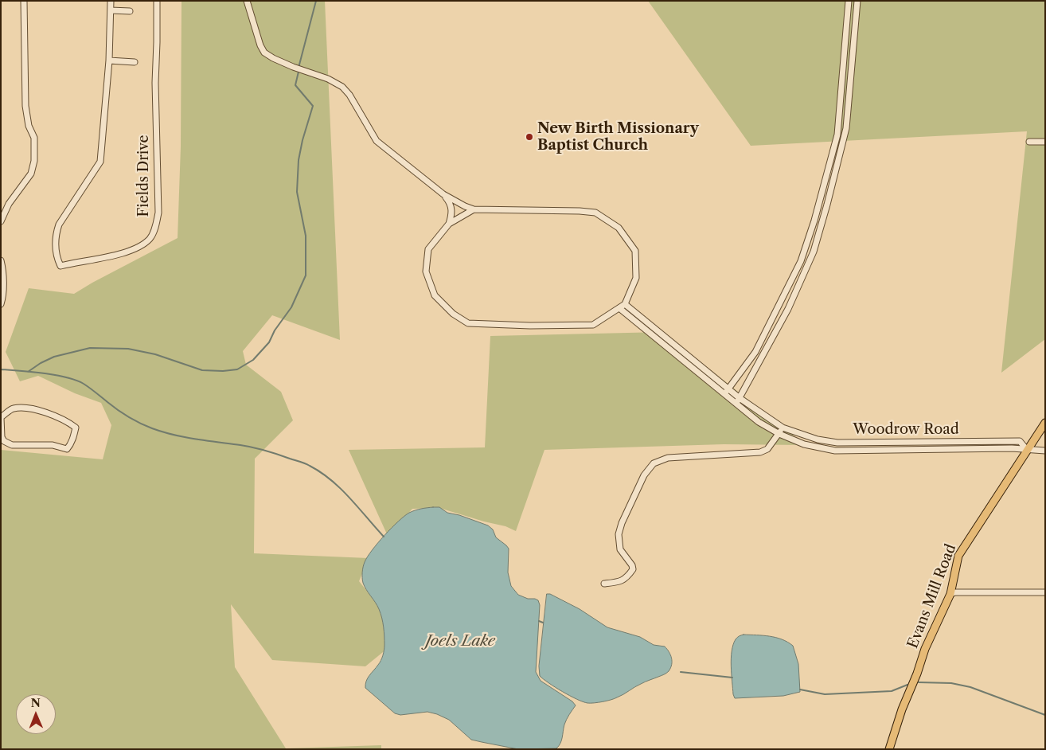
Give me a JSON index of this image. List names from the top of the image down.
{
  "streets": {
    "main road": ["Evans Mill Road"],
    "street": ["Fields Drive", "Woodrow Road"]
  },
  "crossings": [
    ["Woodrow Road", "Evans Mill Road"]
  ],
  "water": ["Joels Lake"],
  "places": ["New Birth Missionary Baptist Church"],
  "north": "top"
}
